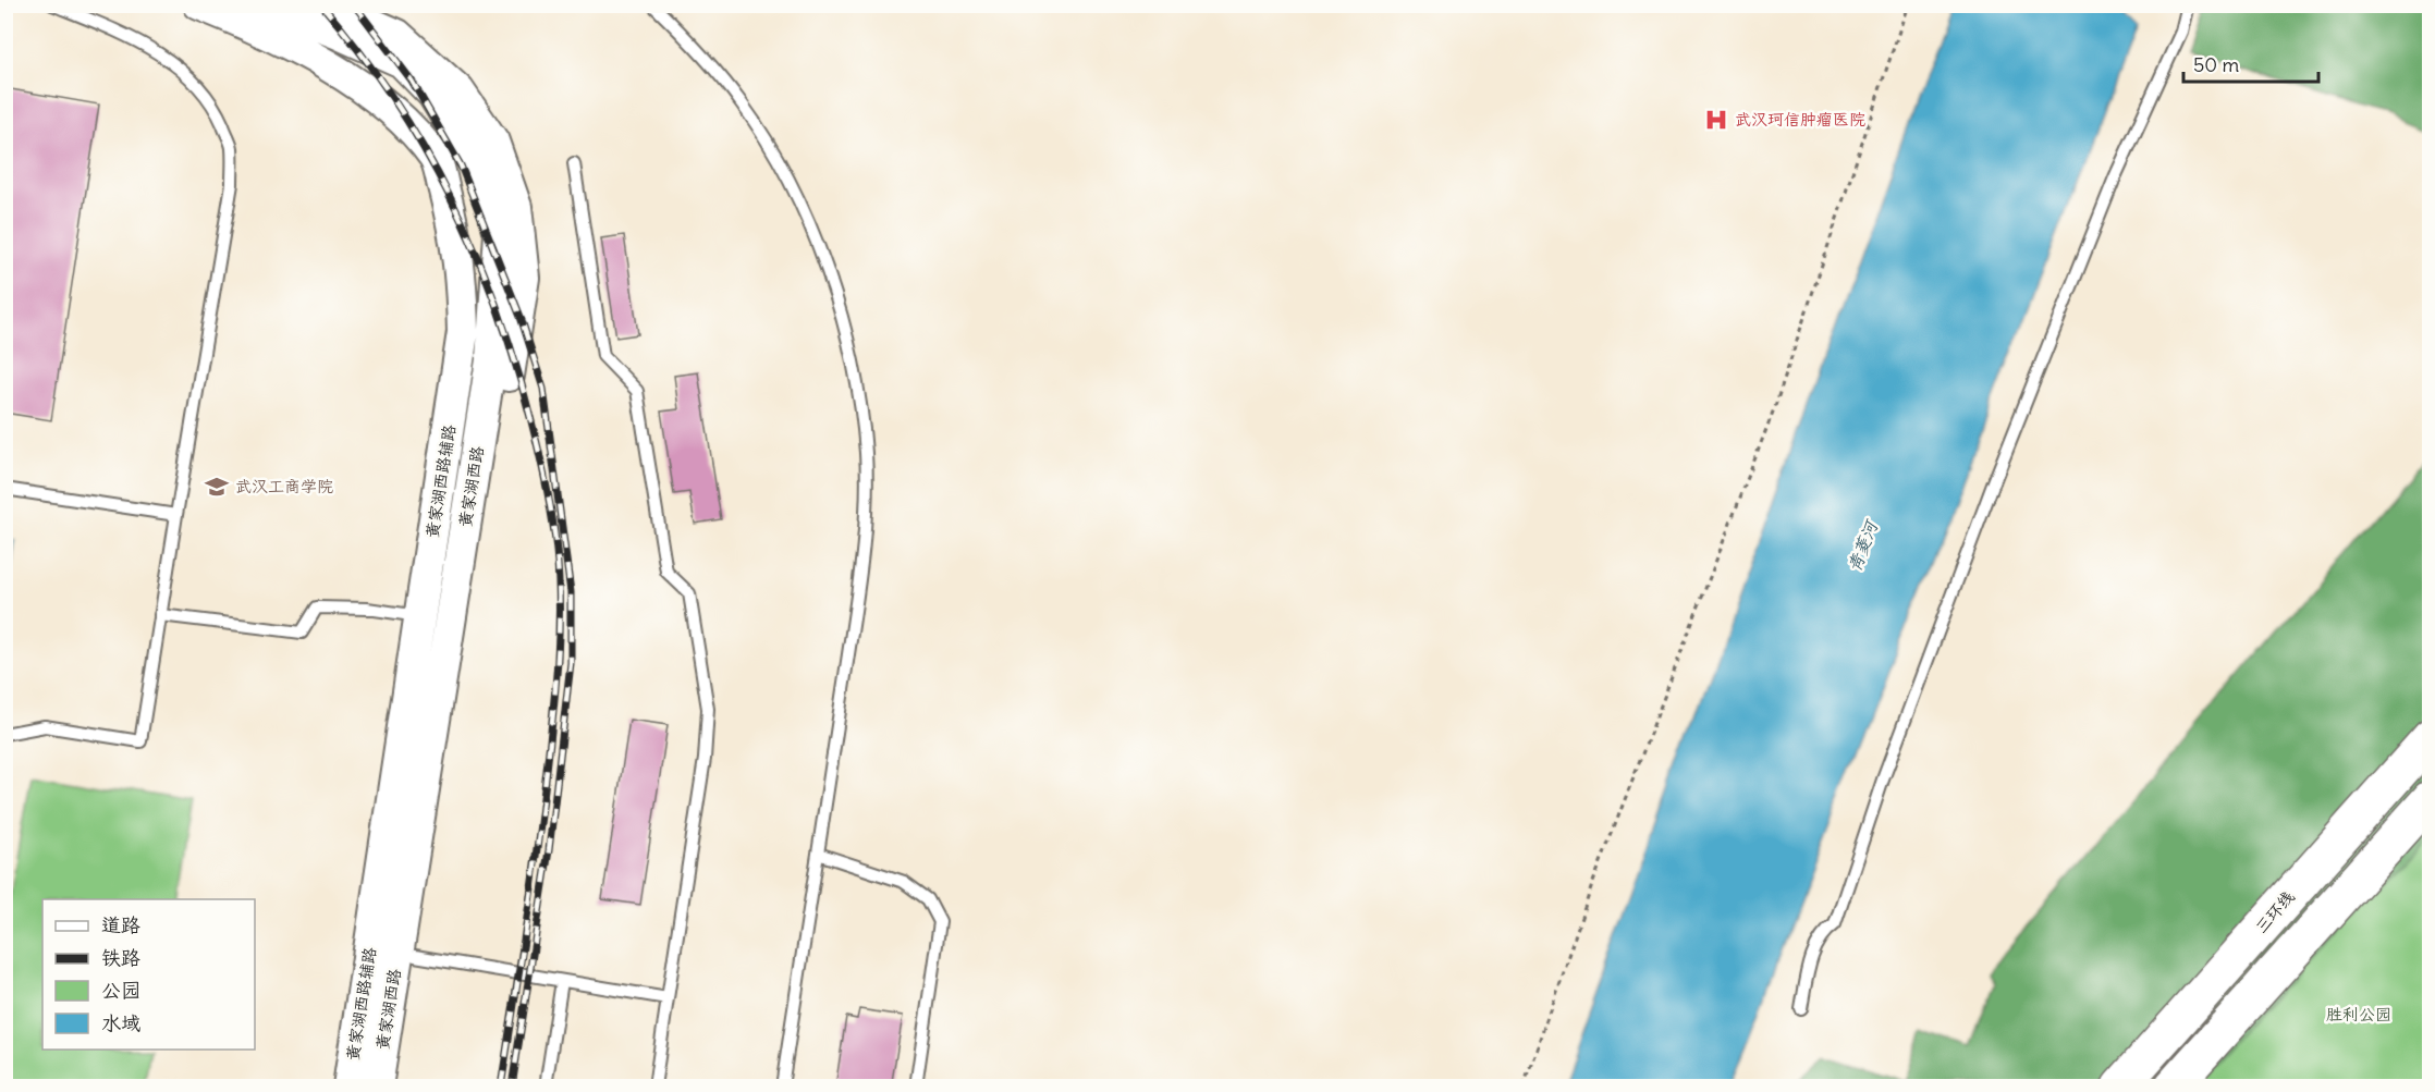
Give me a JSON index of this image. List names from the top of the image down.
{
  "streets": {
    "highway": ["三环线"],
    "main road": ["黄家湖西路辅路", "黄家湖西路"]
  },
  "crossings": [
    ["黄家湖西路辅路", "黄家湖西路"]
  ],
  "water": ["青菱河"],
  "parks": ["胜利公园"],
  "places": {
    "hospital": ["武汉珂信肿瘤医院"],
    "school or university": ["武汉工商学院"]
  },
  "legend": [
    "道路",
    "铁路",
    "公园",
    "水域"
  ],
  "scale_bar": "50 m"
}
